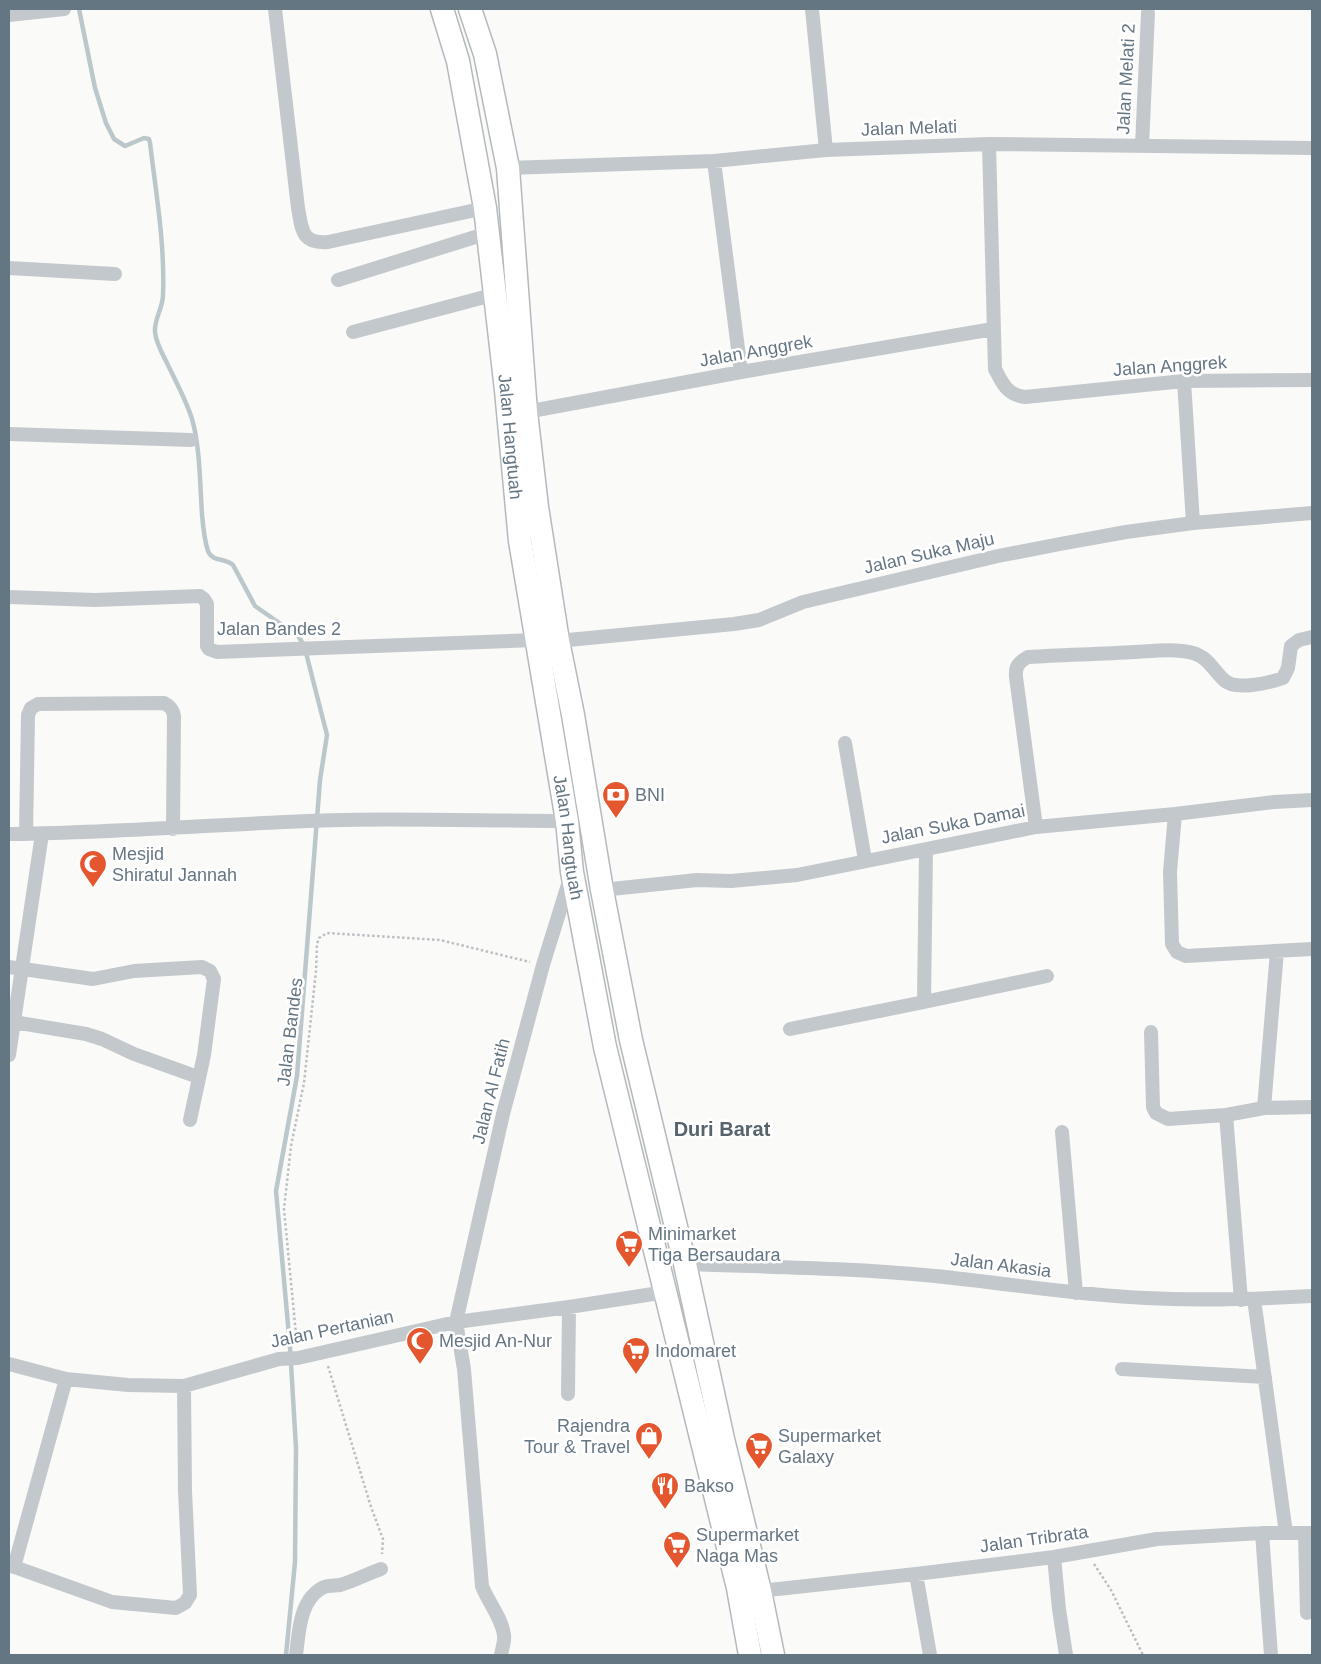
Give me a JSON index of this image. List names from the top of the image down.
{
  "streets": {
    "highway": ["Jalan Hangtuah"],
    "street": [
      "Jalan Melati 2",
      "Jalan Melati",
      "Jalan Anggrek",
      "Jalan Suka Maju",
      "Jalan Bandes 2",
      "Jalan Suka Damai",
      "Jalan Al Fatih",
      "Jalan Akasia",
      "Jalan Pertanian",
      "Jalan Tribrata"
    ],
    "path": ["Jalan Bandes"]
  },
  "crossings": [
    ["Jalan Melati 2", "Jalan Melati"],
    ["Jalan Melati", "Jalan Anggrek"],
    ["Jalan Melati", "Jalan Hangtuah"],
    ["Jalan Anggrek", "Jalan Hangtuah"],
    ["Jalan Hangtuah", "Jalan Suka Maju"],
    ["Jalan Hangtuah", "Jalan Bandes 2"],
    ["Jalan Hangtuah", "Jalan Suka Damai"],
    ["Jalan Hangtuah", "Jalan Al Fatih"],
    ["Jalan Hangtuah", "Jalan Akasia"],
    ["Jalan Hangtuah", "Jalan Pertanian"],
    ["Jalan Hangtuah", "Jalan Tribrata"],
    ["Jalan Suka Maju", "Jalan Bandes 2"],
    ["Jalan Bandes", "Jalan Al Fatih"],
    ["Jalan Bandes", "Jalan Pertanian"],
    ["Jalan Al Fatih", "Jalan Pertanian"]
  ],
  "districts": ["Duri Barat"],
  "places": {
    "bank": ["BNI"],
    "mosque": ["Mesjid Shiratul Jannah", "Mesjid An-Nur"],
    "supermarket": [
      "Minimarket Tiga Bersaudara",
      "Indomaret",
      "Supermarket Galaxy",
      "Supermarket Naga Mas"
    ],
    "shop": ["Rajendra Tour & Travel"],
    "restaurant": ["Bakso"]
  }
}
